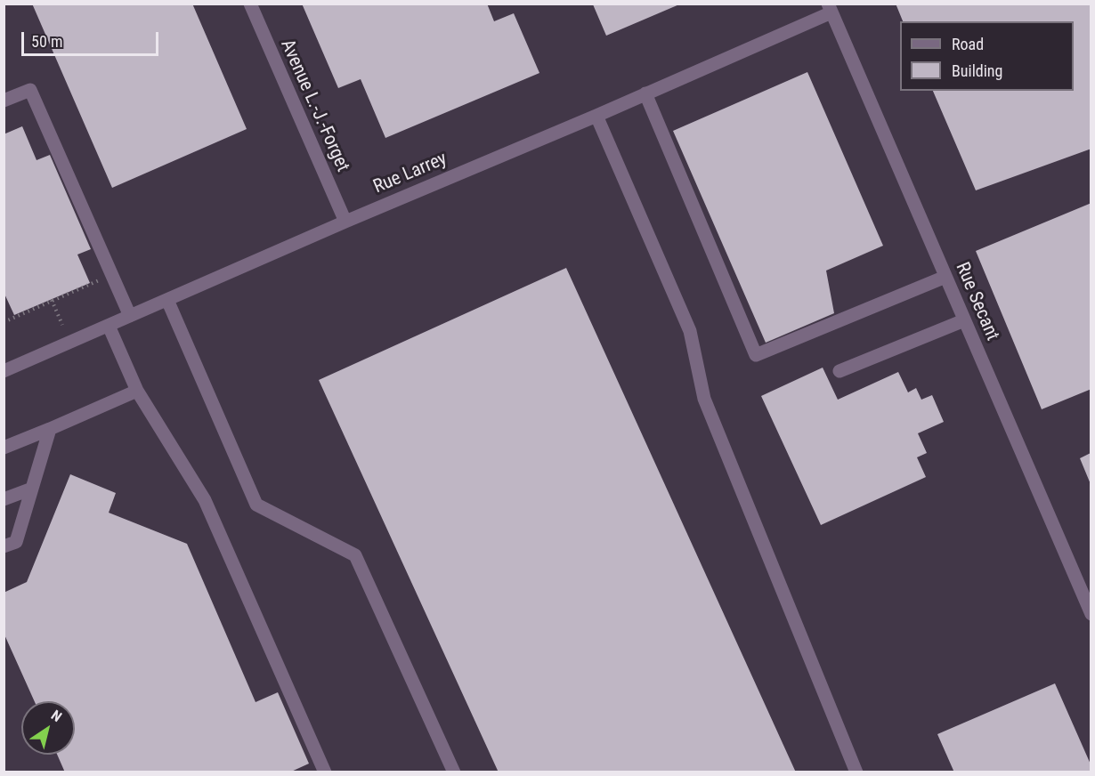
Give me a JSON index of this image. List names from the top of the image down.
{
  "streets": {
    "street": ["Avenue L.-J.-Forget", "Rue Larrey", "Rue Secant"]
  },
  "crossings": [
    ["Avenue L.-J.-Forget", "Rue Larrey"],
    ["Rue Larrey", "Rue Secant"]
  ],
  "legend": ["Road", "Building"],
  "scale_bar": "50 m",
  "north": "top right"
}
